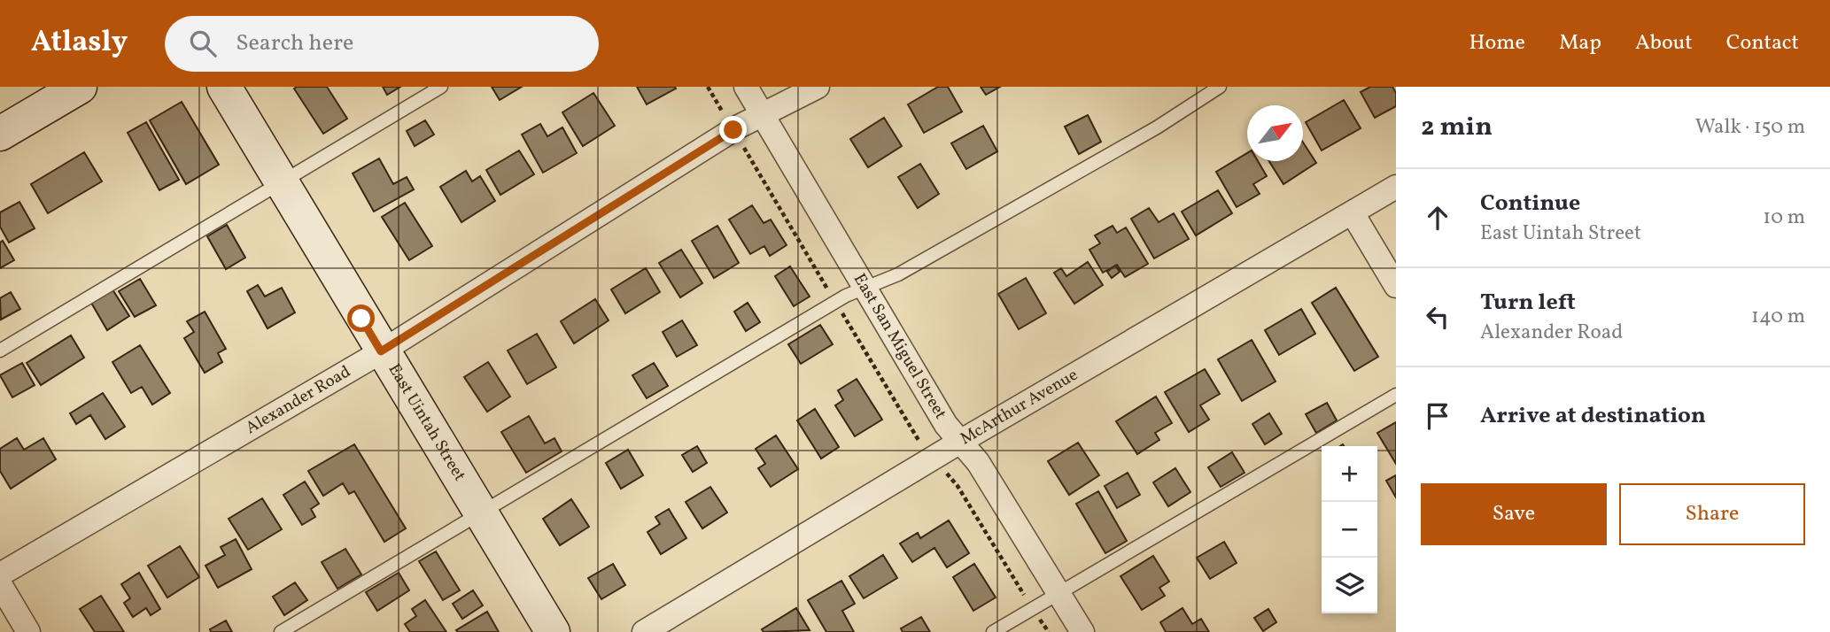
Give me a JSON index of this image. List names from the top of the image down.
{
  "streets": {
    "main road": ["East Uintah Street"],
    "street": ["East San Miguel Street", "Alexander Road", "McArthur Avenue"]
  },
  "crossings": [
    ["East San Miguel Street", "Alexander Road"],
    ["East San Miguel Street", "McArthur Avenue"],
    ["Alexander Road", "East Uintah Street"]
  ],
  "north": "top right",
  "page": {
    "header": "Atlasly",
    "search": "Search here",
    "nav": [
      "Home",
      "Map",
      "About",
      "Contact"
    ],
    "heading": ["2 min", "Walk · 150 m"],
    "list": [
      ["Continue", "East Uintah Street", "10 m"],
      ["Turn left", "Alexander Road", "140 m"],
      "Arrive at destination"
    ],
    "map_buttons": ["+", "−"],
    "buttons": ["Save", "Share"]
  }
}
